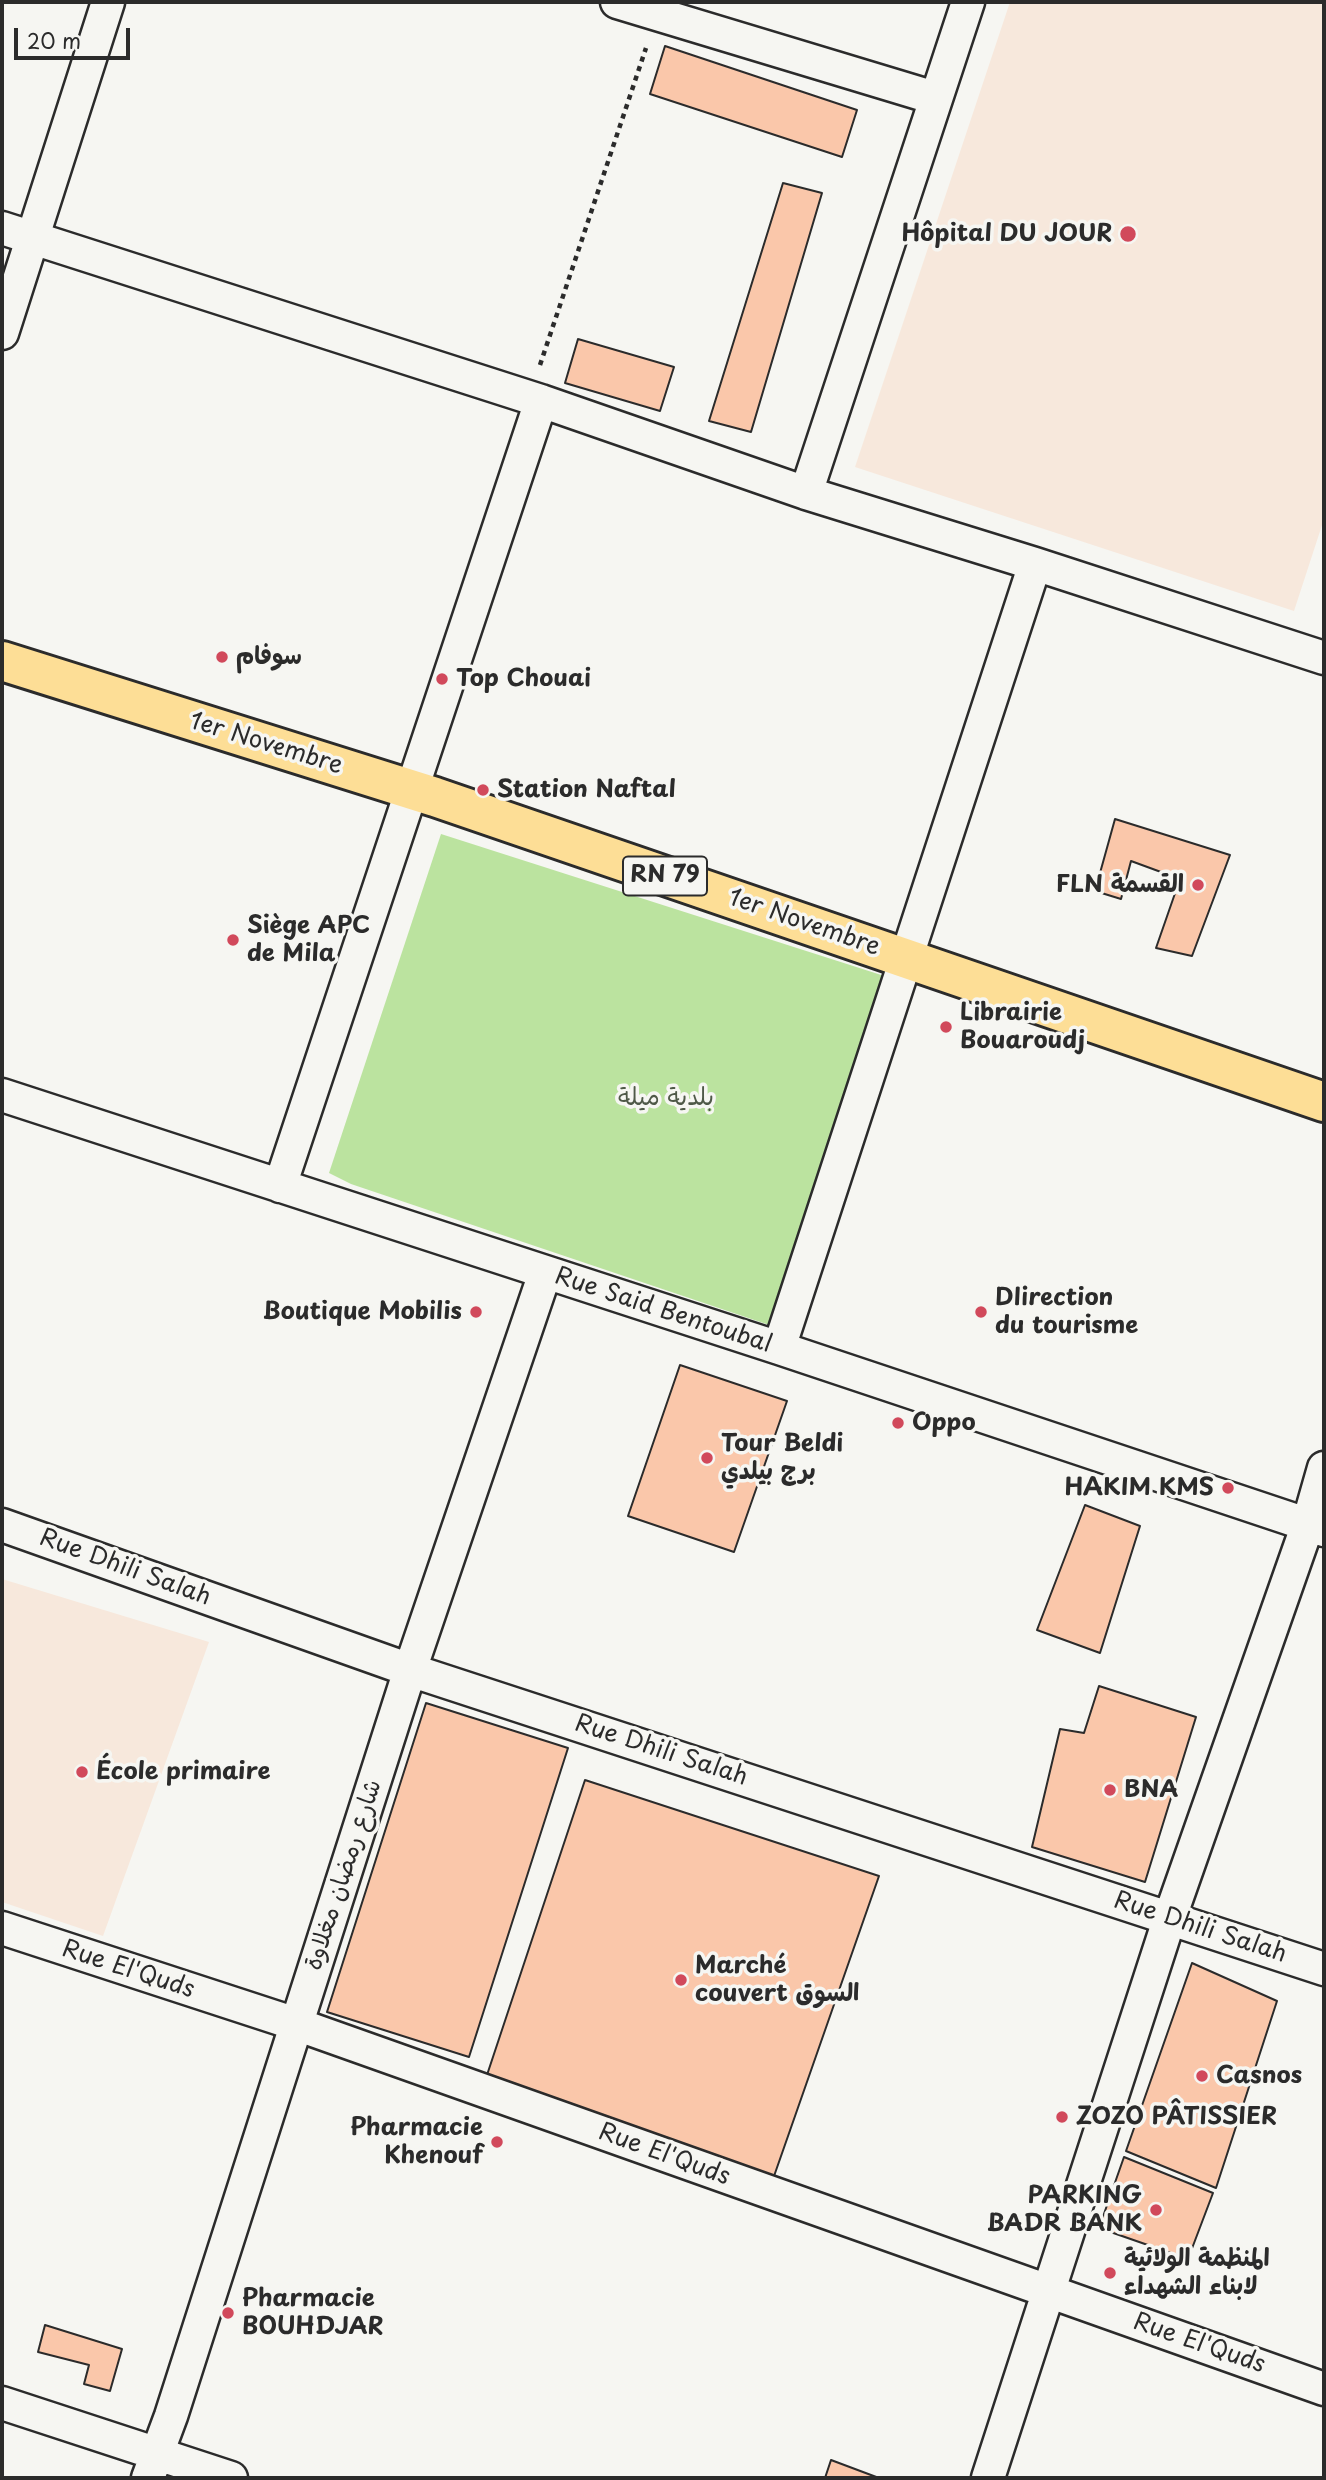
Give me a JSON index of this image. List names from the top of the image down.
{
  "streets": {
    "main road": ["1er Novembre", "RN 79"],
    "street": [
      "Rue Said Bentoubal",
      "Rue Dhili Salah",
      "شارع رمضان مغلاوة",
      "Rue El'Quds"
    ]
  },
  "crossings": [
    ["Rue Said Bentoubal", "شارع رمضان مغلاوة"],
    ["Rue Dhili Salah", "شارع رمضان مغلاوة"],
    ["شارع رمضان مغلاوة", "Rue El'Quds"]
  ],
  "parks": ["بلدية ميلة"],
  "places": [
    "Hôpital DU JOUR",
    "سوفام",
    "Top Chouai",
    "Station Naftal",
    "FLN القسمة",
    "Siège APC de Mila",
    "Librairie Bouaroudj",
    "Boutique Mobilis",
    "DIirection du tourisme",
    "Oppo",
    "Tour Beldi برج بيلدي",
    "HAKIM KMS",
    "École primaire",
    "BNA",
    "Marché couvert السوق",
    "Casnos",
    "ZOZO PÂTISSIER",
    "Pharmacie Khenouf",
    "PARKING BADR BANK",
    "المنظمة الولائية لابناء الشهداء",
    "Pharmacie BOUHDJAR"
  ],
  "scale_bar": "20 m"
}
